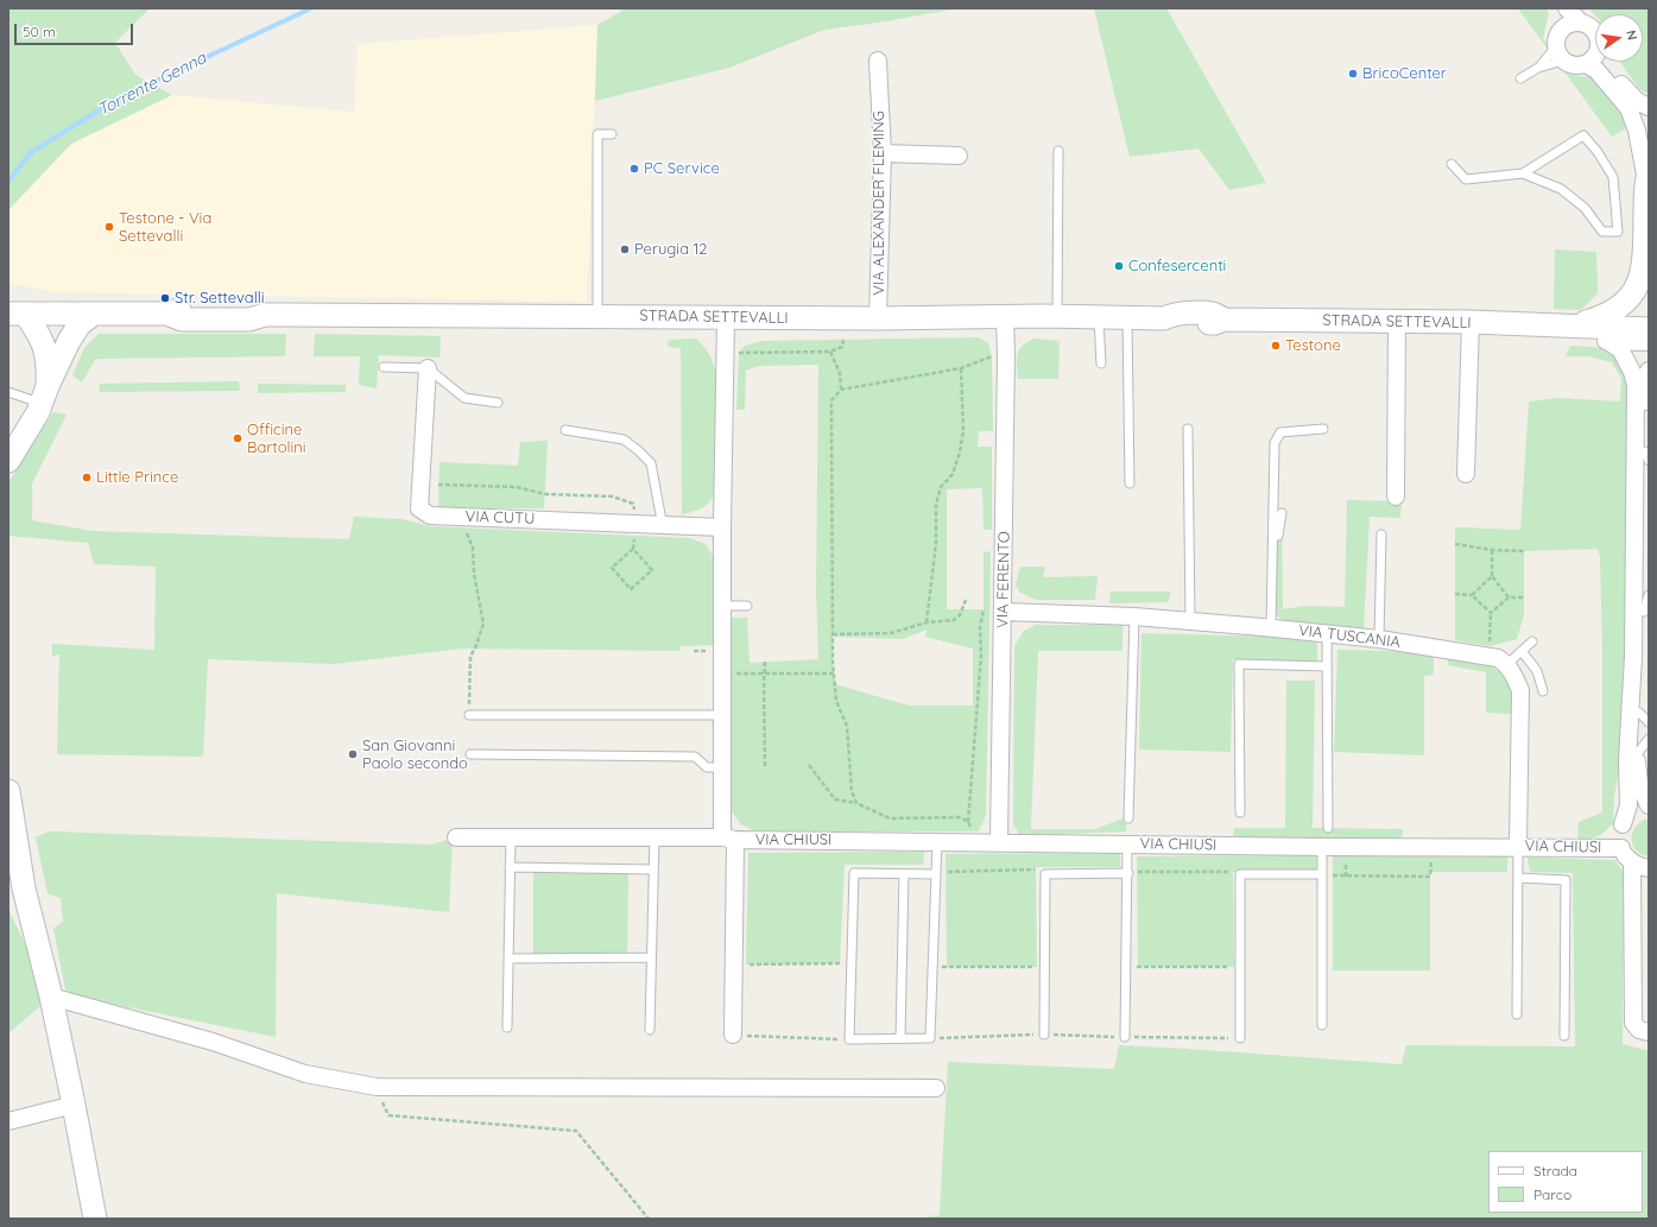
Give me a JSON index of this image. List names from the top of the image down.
{
  "streets": {
    "main road": ["STRADA SETTEVALLI"],
    "street": [
      "VIA ALEXANDER FLEMING",
      "VIA CUTU",
      "VIA FERENTO",
      "VIA TUSCANIA",
      "VIA CHIUSI"
    ]
  },
  "crossings": [
    ["VIA ALEXANDER FLEMING", "STRADA SETTEVALLI"],
    ["STRADA SETTEVALLI", "VIA FERENTO"],
    ["VIA FERENTO", "VIA TUSCANIA"],
    ["VIA FERENTO", "VIA CHIUSI"]
  ],
  "water": ["Torrente Genna"],
  "places": [
    "BricoCenter",
    "PC Service",
    "Testone - Via Settevalli",
    "Perugia 12",
    "Confesercenti",
    "Str. Settevalli",
    "Testone",
    "Officine Bartolini",
    "Little Prince",
    "San Giovanni Paolo secondo"
  ],
  "legend": ["Strada", "Parco"],
  "scale_bar": "50 m",
  "north": "right"
}
